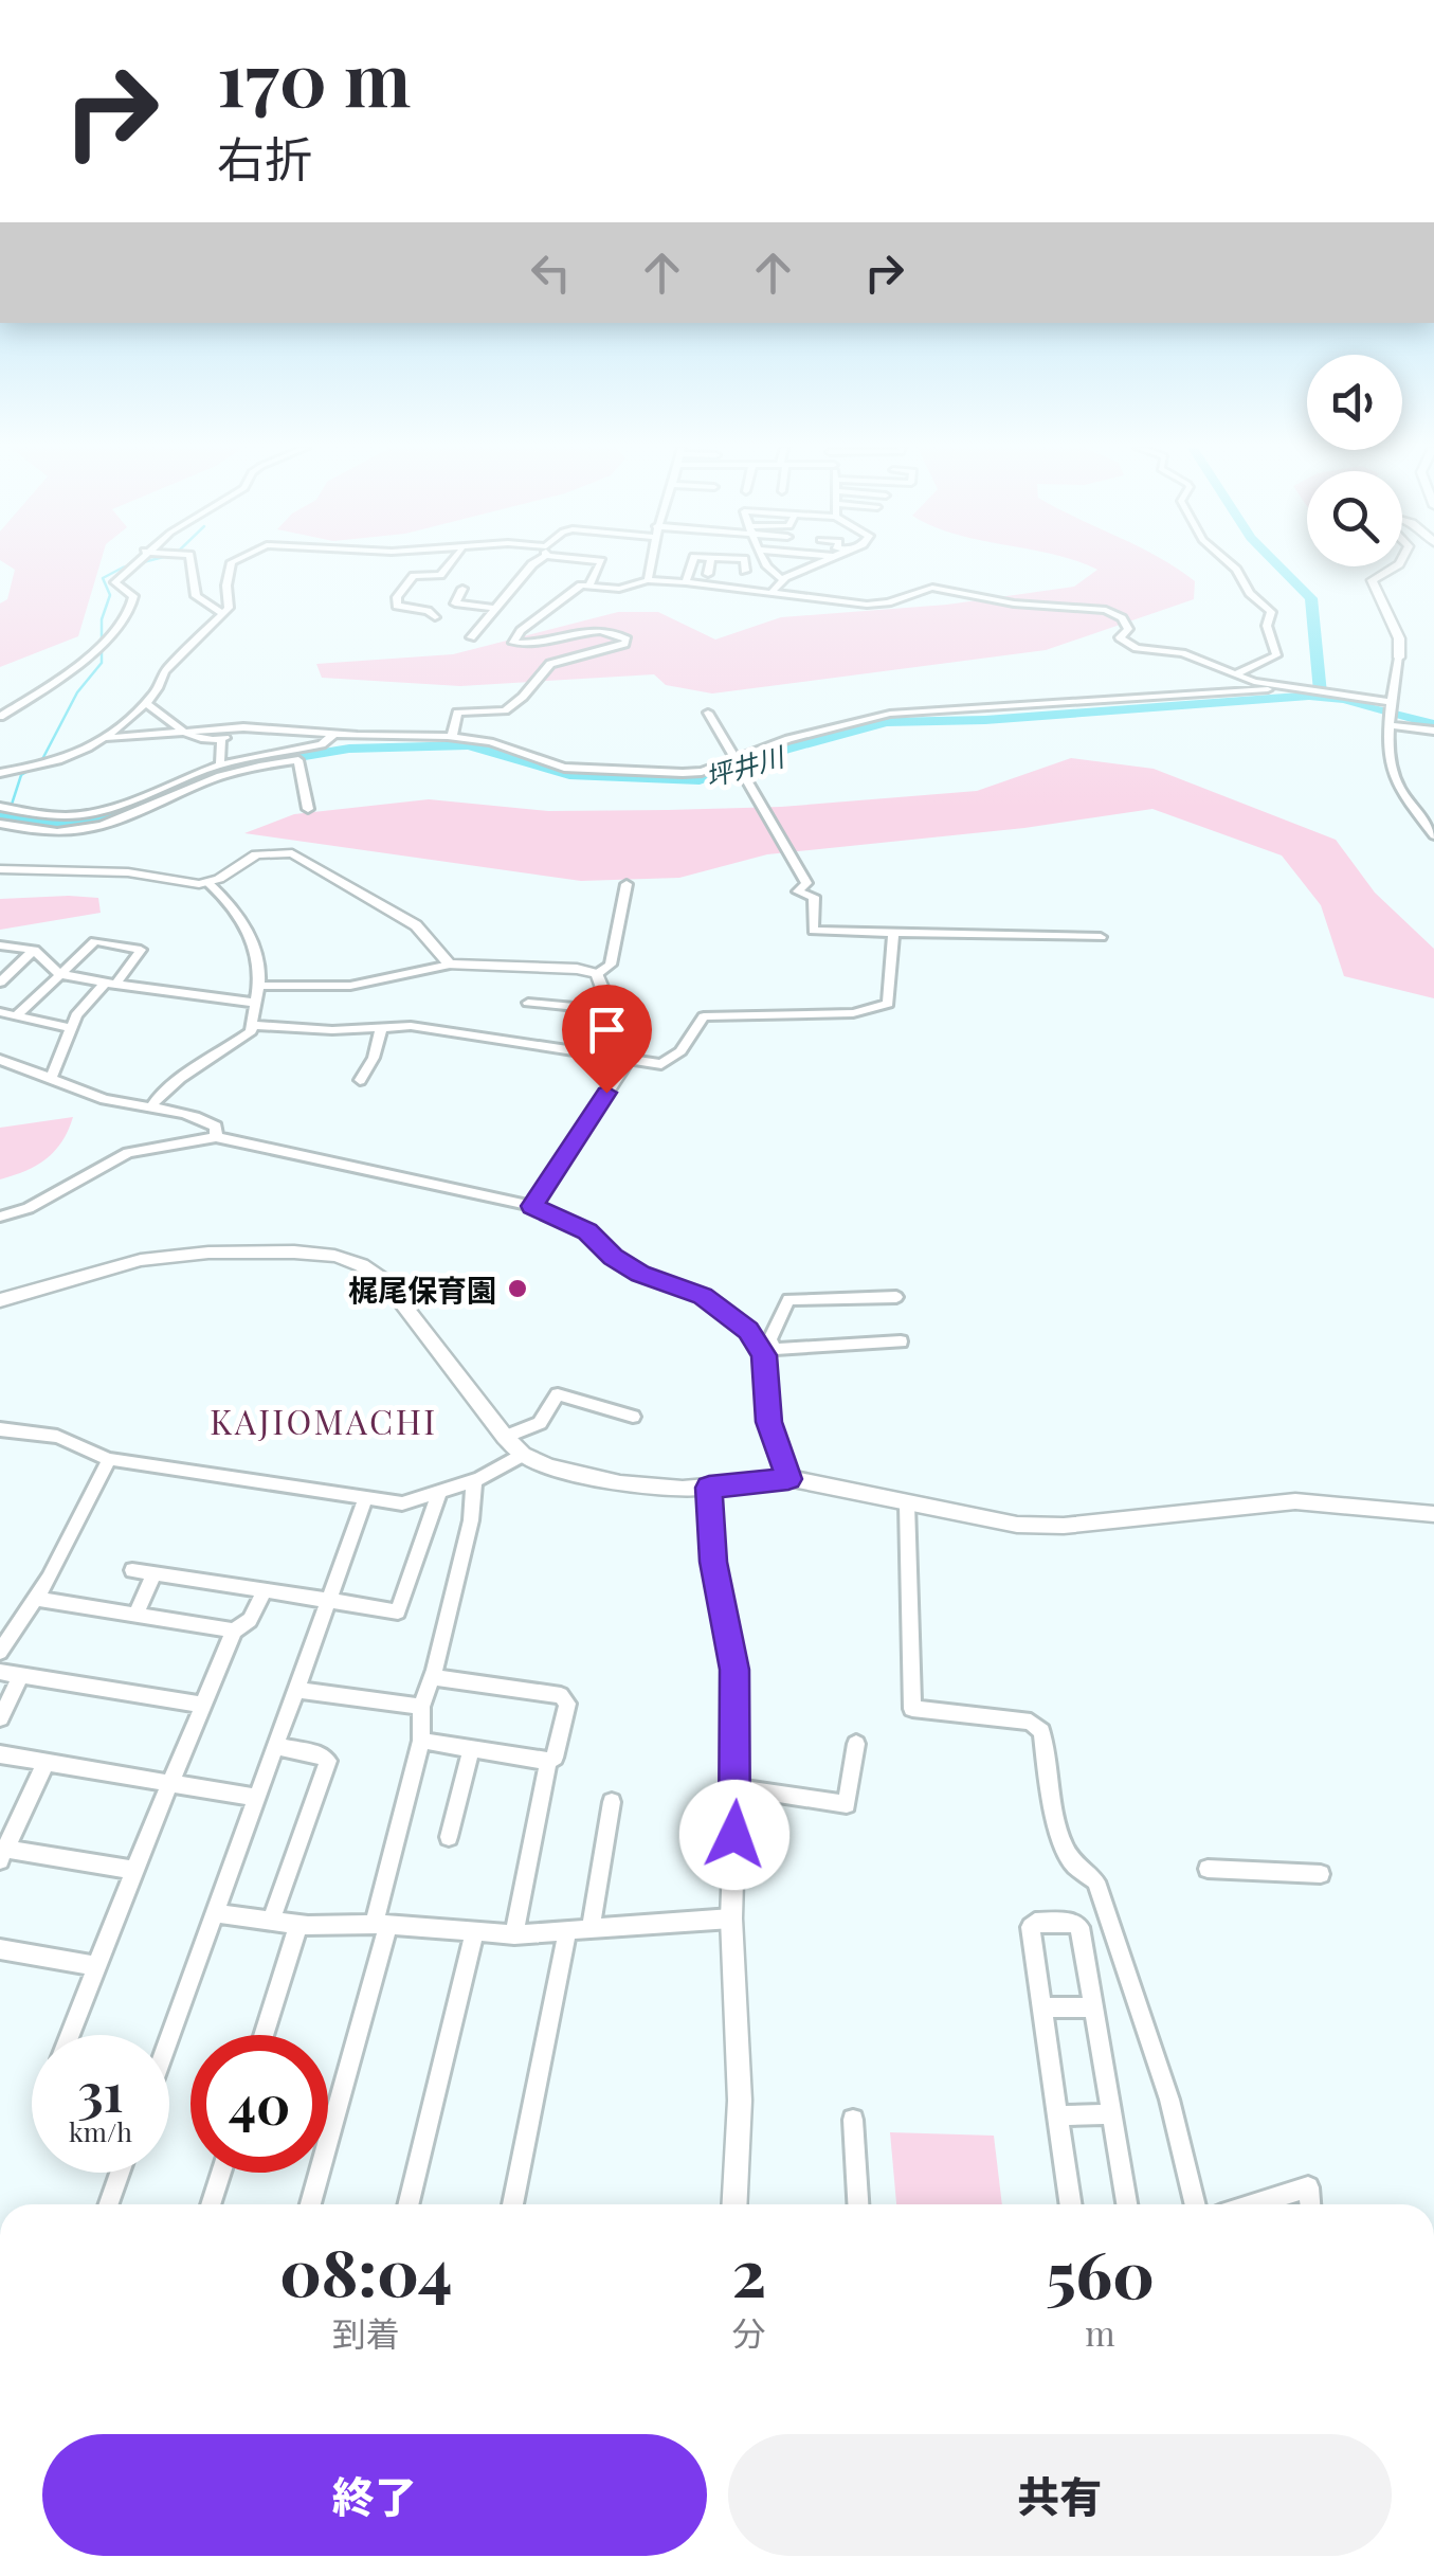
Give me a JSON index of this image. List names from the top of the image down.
{
  "districts": ["KAJIOMACHI"],
  "water": ["坪井川"],
  "places": ["梶尾保育園"],
  "page": {
    "turn": ["170 m", "右折"],
    "speed": "31 km/h",
    "limit": "40",
    "eta": [
      "08:04",
      "到着",
      "2",
      "分",
      "560",
      "m"
    ],
    "buttons": ["終了", "共有"]
  }
}
